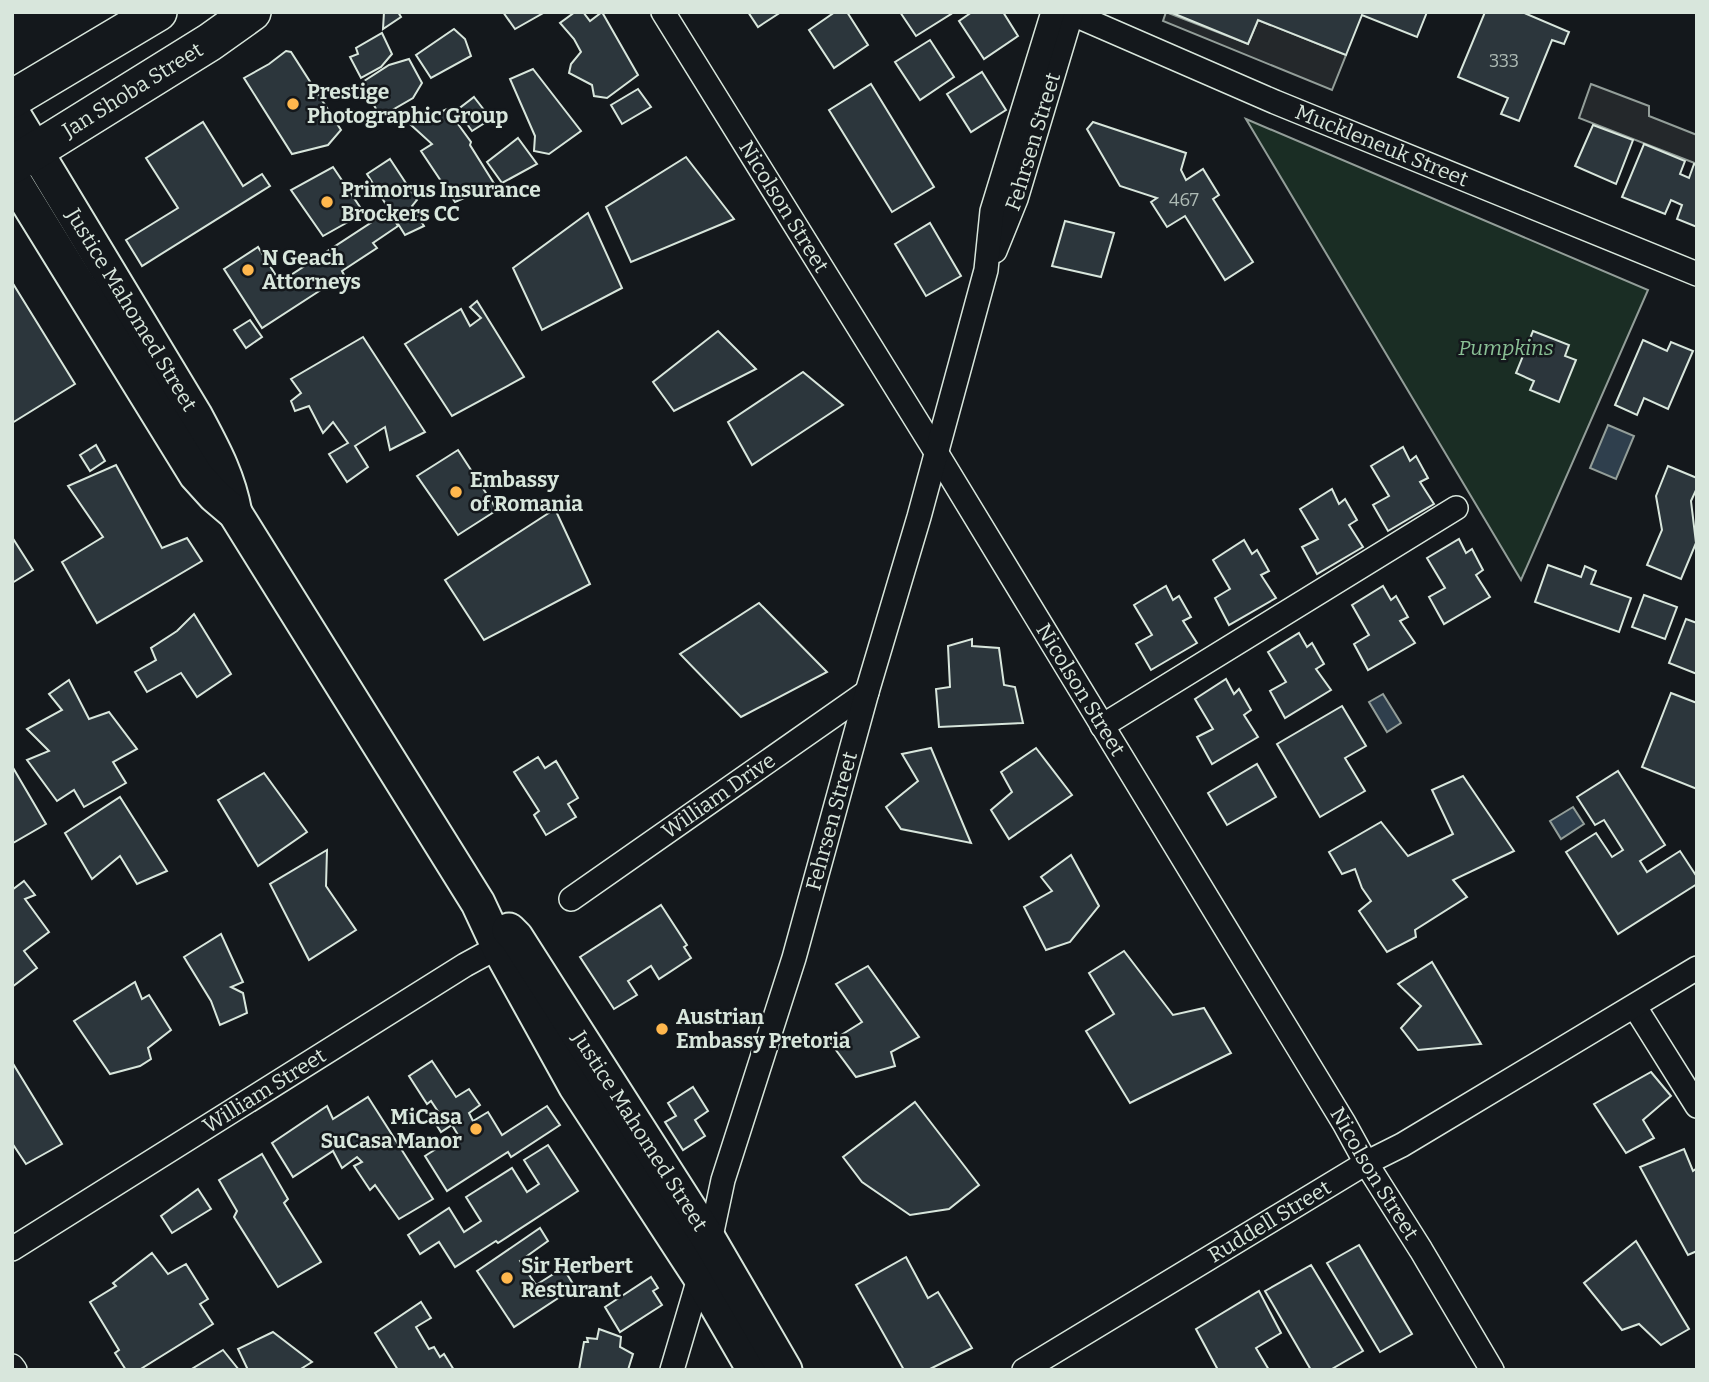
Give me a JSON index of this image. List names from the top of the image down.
{
  "streets": {
    "main road": ["Jan Shoba Street", "Justice Mahomed Street"],
    "street": [
      "Fehrsen Street",
      "Muckleneuk Street",
      "Nicolson Street",
      "William Drive",
      "William Street",
      "Ruddell Street"
    ]
  },
  "crossings": [
    ["Jan Shoba Street", "Justice Mahomed Street"],
    ["Fehrsen Street", "Muckleneuk Street"],
    ["Fehrsen Street", "Nicolson Street"],
    ["Fehrsen Street", "Justice Mahomed Street"],
    ["Fehrsen Street", "William Drive"],
    ["Nicolson Street", "Ruddell Street"],
    ["Justice Mahomed Street", "William Street"]
  ],
  "parks": ["Pumpkins"],
  "places": [
    "Prestige Photographic Group",
    "Primorus Insurance Brockers CC",
    "N Geach Attorneys",
    "Embassy of Romania",
    "Austrian Embassy Pretoria",
    "MiCasa SuCasa Manor",
    "Sir Herbert Resturant"
  ],
  "house_numbers": ["333", "467"]
}
